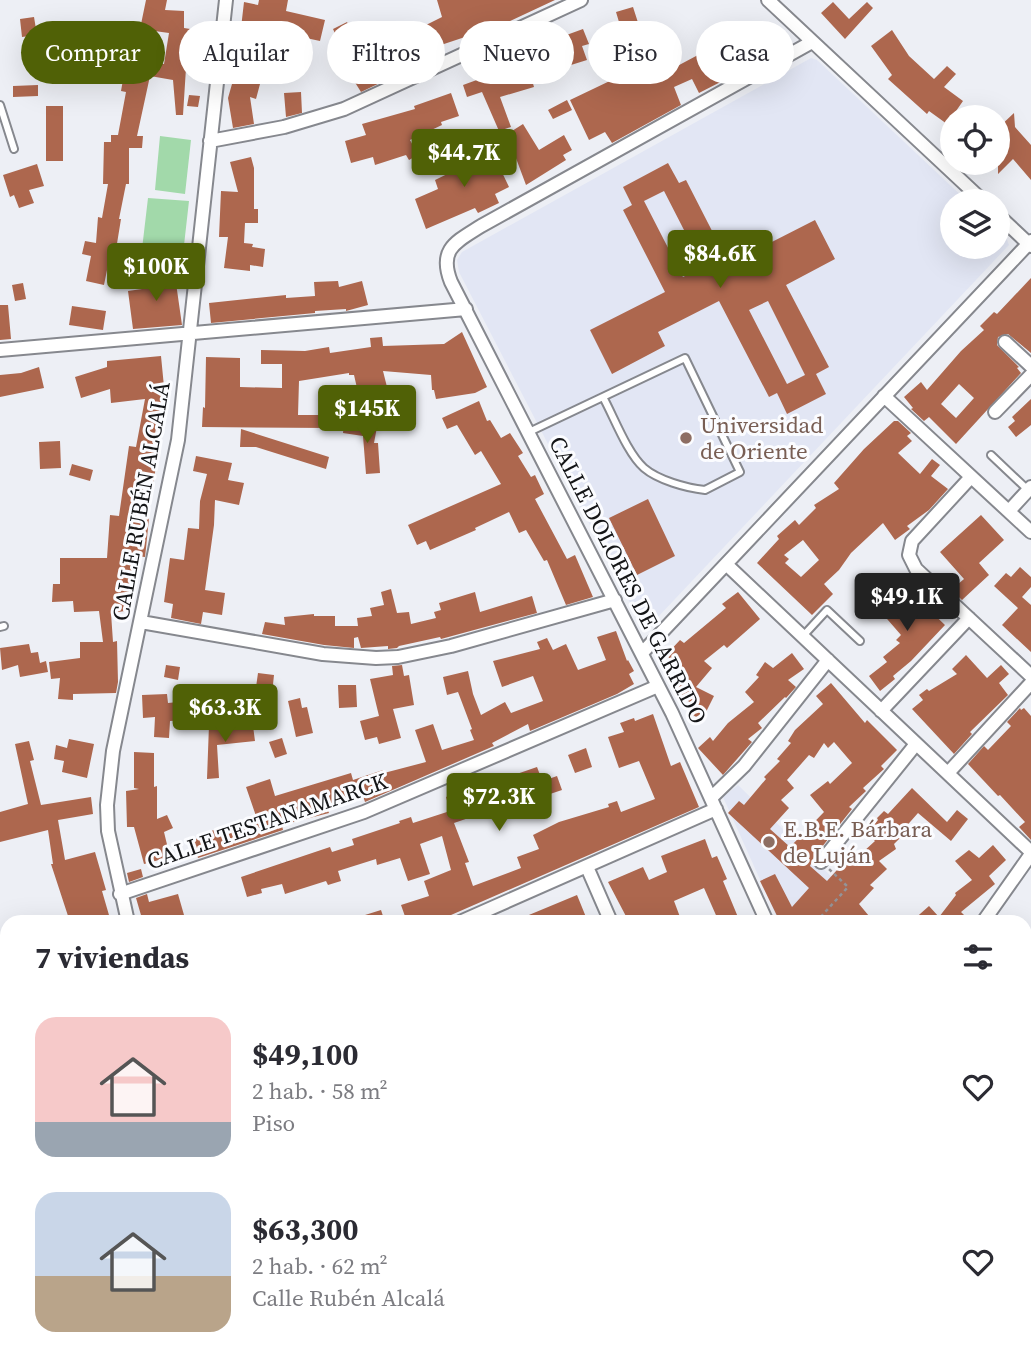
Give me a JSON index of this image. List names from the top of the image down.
{
  "streets": {
    "street": ["CALLE RUBÉN ALCALÁ", "CALLE DOLORES DE GARRIDO", "CALLE TESTANAMARCK"]
  },
  "crossings": [
    ["CALLE RUBÉN ALCALÁ", "CALLE TESTANAMARCK"],
    ["CALLE DOLORES DE GARRIDO", "CALLE TESTANAMARCK"]
  ],
  "places": ["Universidad de Oriente", "E.B.E. Bárbara de Luján"],
  "page": {
    "chip": [
      "Comprar",
      "Alquilar",
      "Filtros",
      "Nuevo",
      "Piso",
      "Casa"
    ],
    "price": [
      "$44.7K",
      "$84.6K",
      "$100K",
      "$145K",
      "$49.1K",
      "$63.3K",
      "$72.3K"
    ],
    "heading": "7 viviendas",
    "list": [
      {
        "name": "$49,100",
        "note": "2 hab. · 58 m² · Piso"
      },
      {
        "name": "$63,300",
        "note": "2 hab. · 62 m² · Calle Rubén Alcalá"
      }
    ]
  }
}
